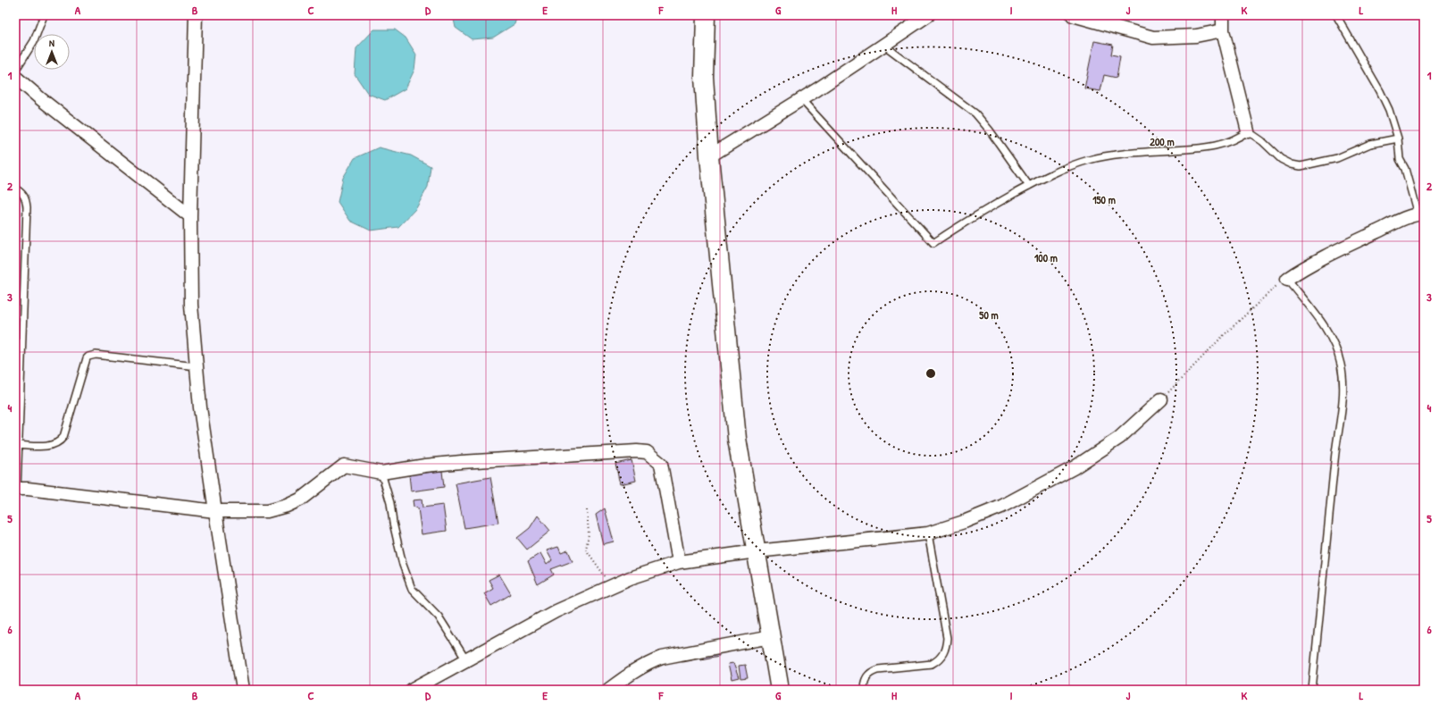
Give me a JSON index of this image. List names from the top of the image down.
{
  "north": "top",
  "grid": {
    "columns": [
      "A",
      "B",
      "C",
      "D",
      "E",
      "F",
      "G",
      "H",
      "I",
      "J",
      "K",
      "L"
    ],
    "rows": [
      "1",
      "2",
      "3",
      "4",
      "5",
      "6"
    ]
  },
  "rings": [
    "200 m",
    "150 m",
    "100 m",
    "50 m"
  ]
}
